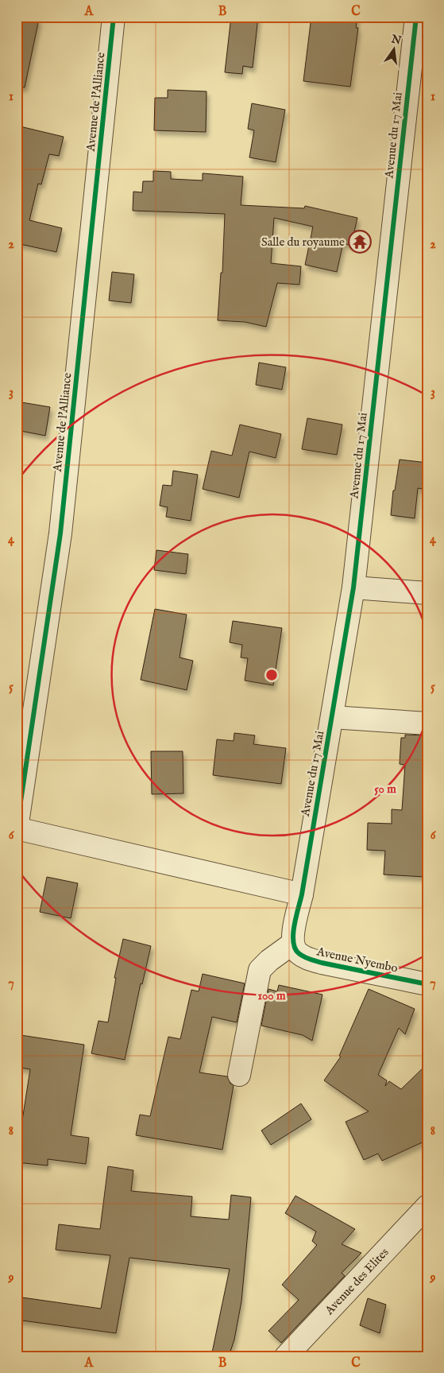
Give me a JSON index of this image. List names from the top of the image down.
{
  "streets": {
    "street": [
      "Avenue de l'Alliance",
      "Avenue du 17 Mai",
      "Avenue Nyembo",
      "Avenue des Elites"
    ]
  },
  "places": {
    "temple": ["Salle du royaume"]
  },
  "north": "top",
  "grid": {
    "columns": ["A", "B", "C"],
    "rows": [
      "1",
      "2",
      "3",
      "4",
      "5",
      "6",
      "7",
      "8",
      "9"
    ]
  },
  "rings": ["50 m", "100 m"]
}
